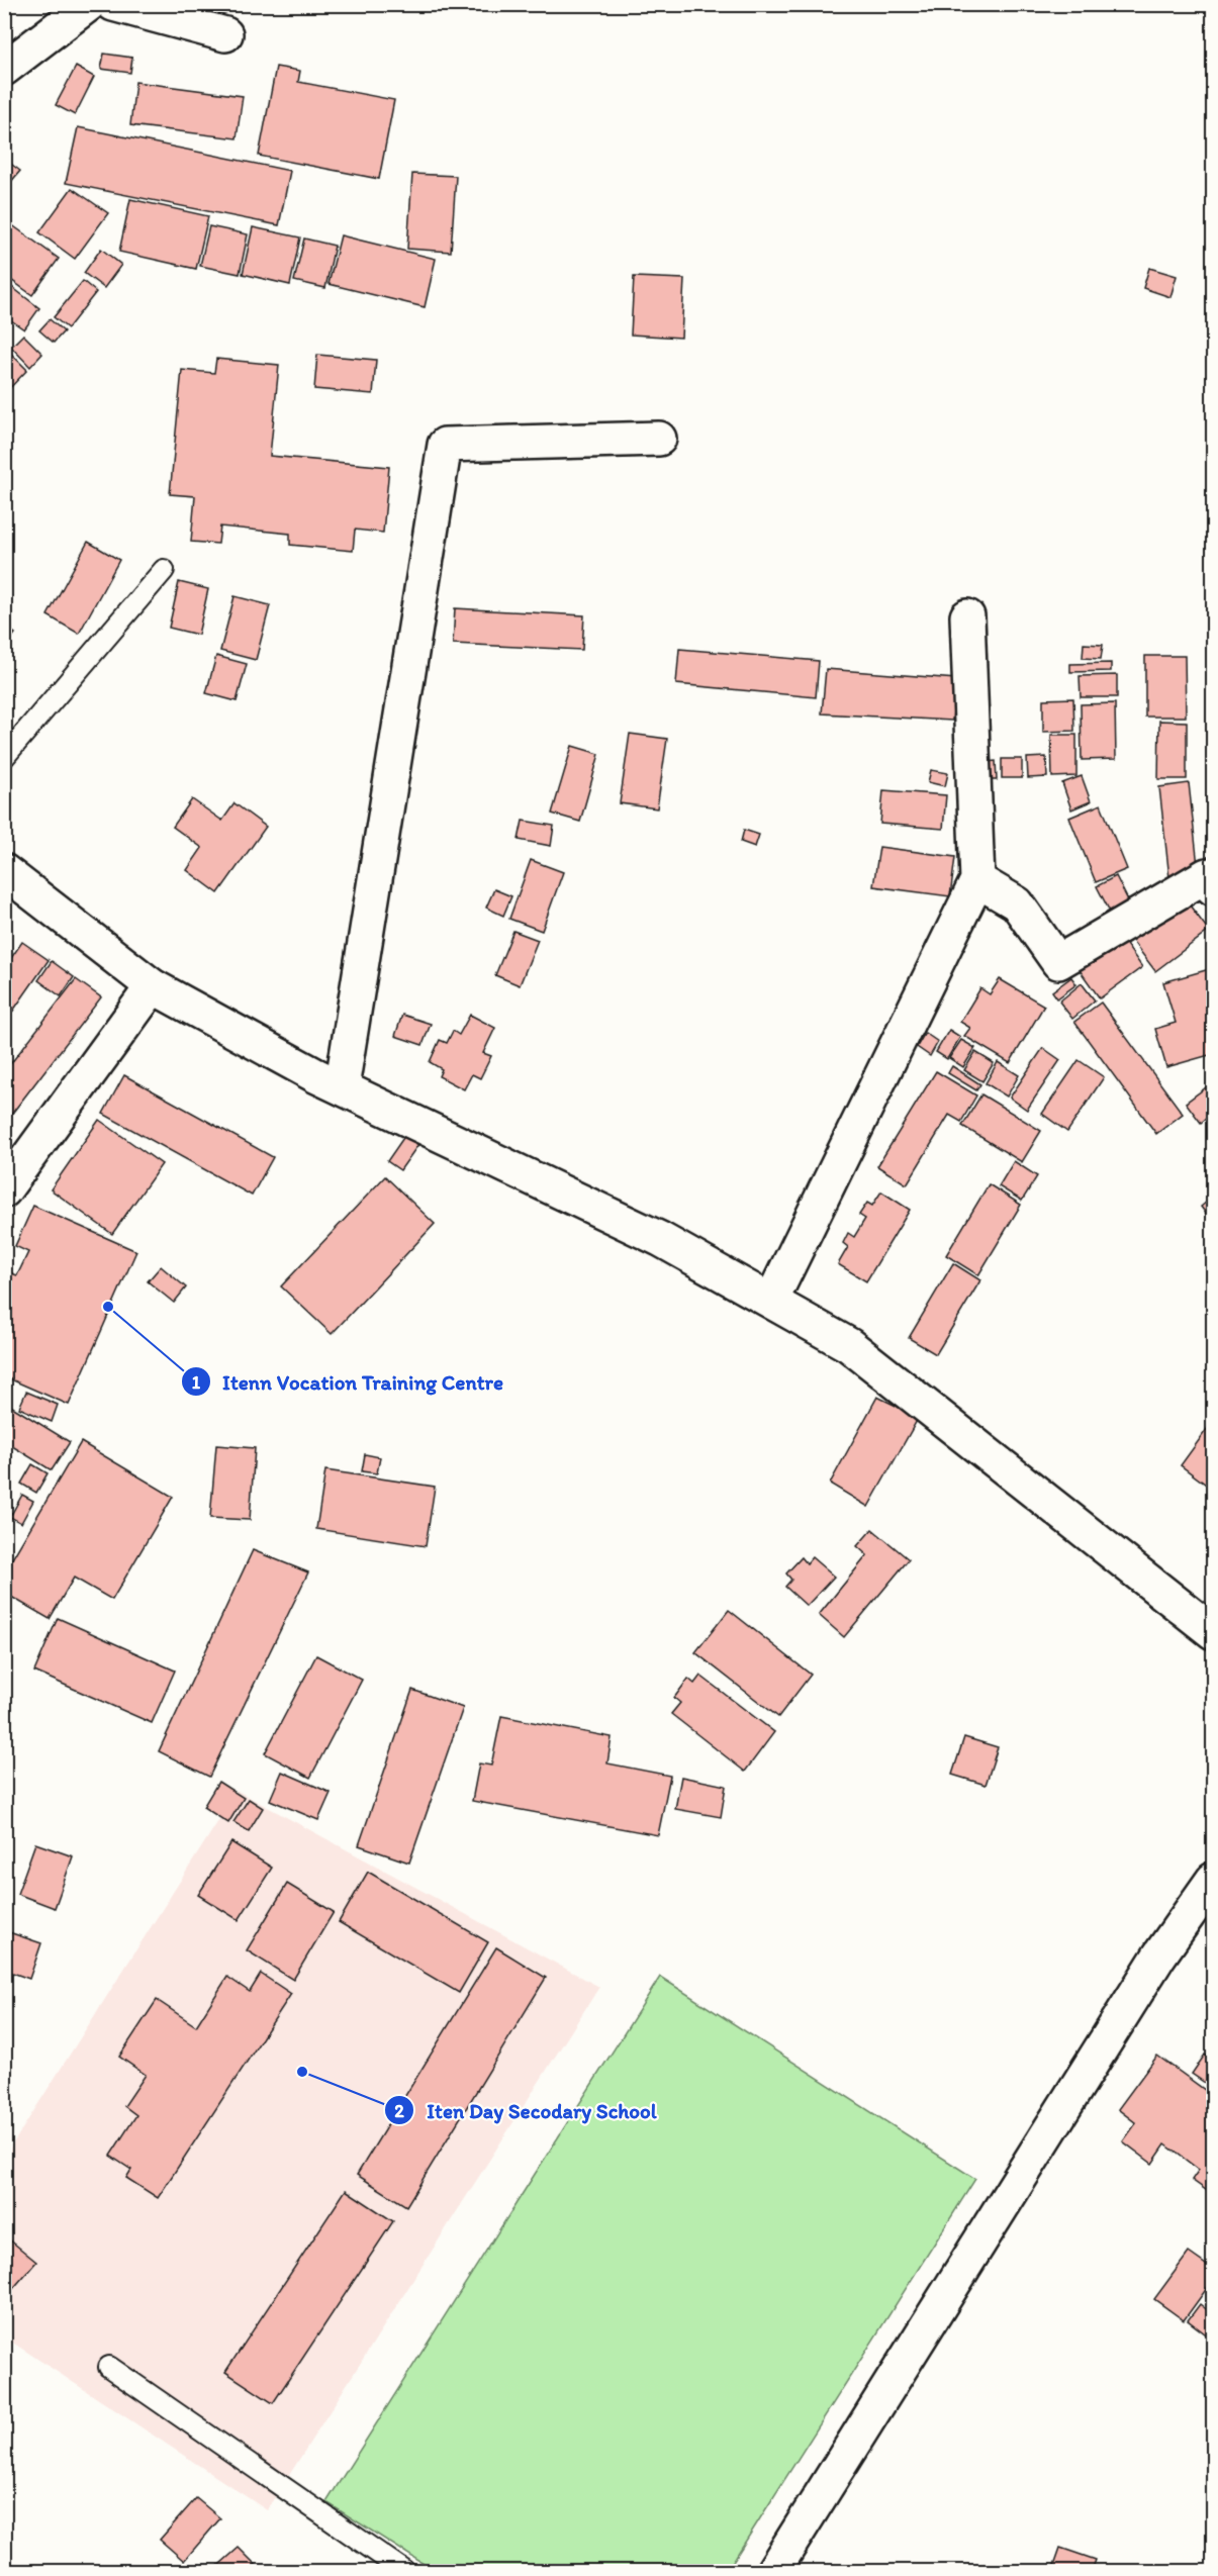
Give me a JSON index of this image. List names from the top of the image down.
{
  "places": ["Itenn Vocation Training Centre", "Iten Day Secodary School"]
}
